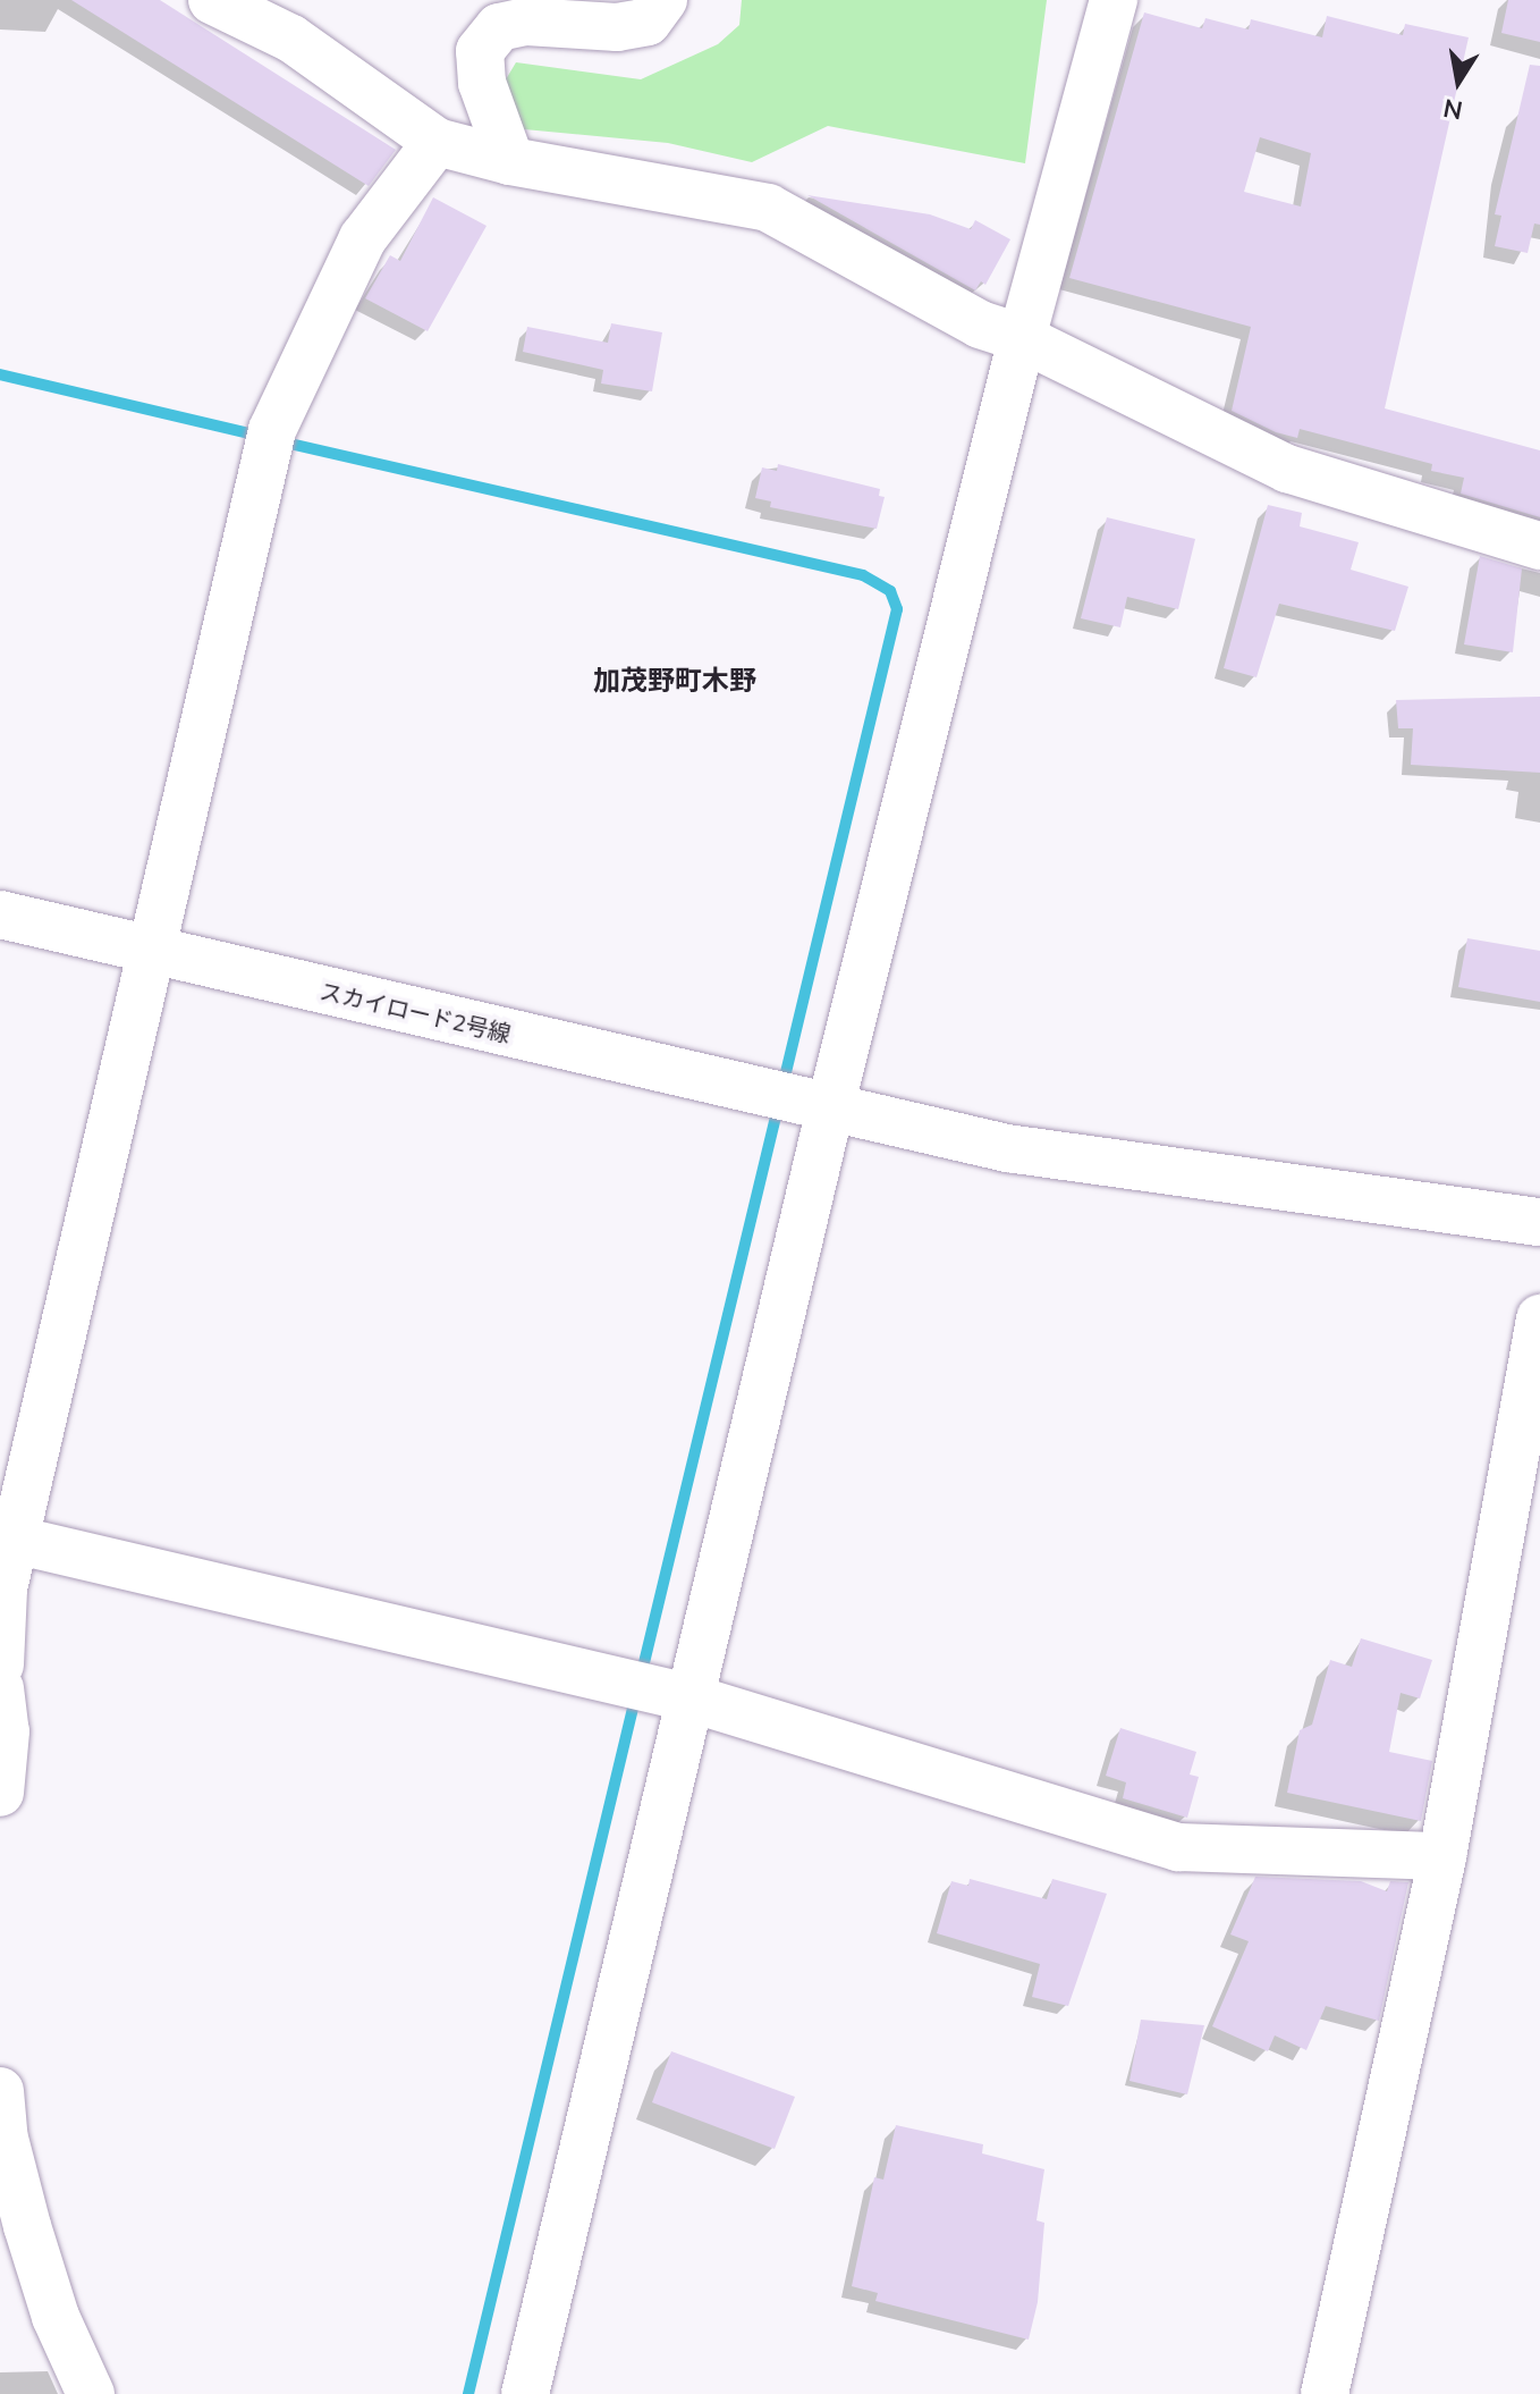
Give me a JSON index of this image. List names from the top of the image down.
{
  "streets": {
    "street": ["スカイロード2号線"]
  },
  "districts": ["加茂野町木野"],
  "north": "bottom"
}
